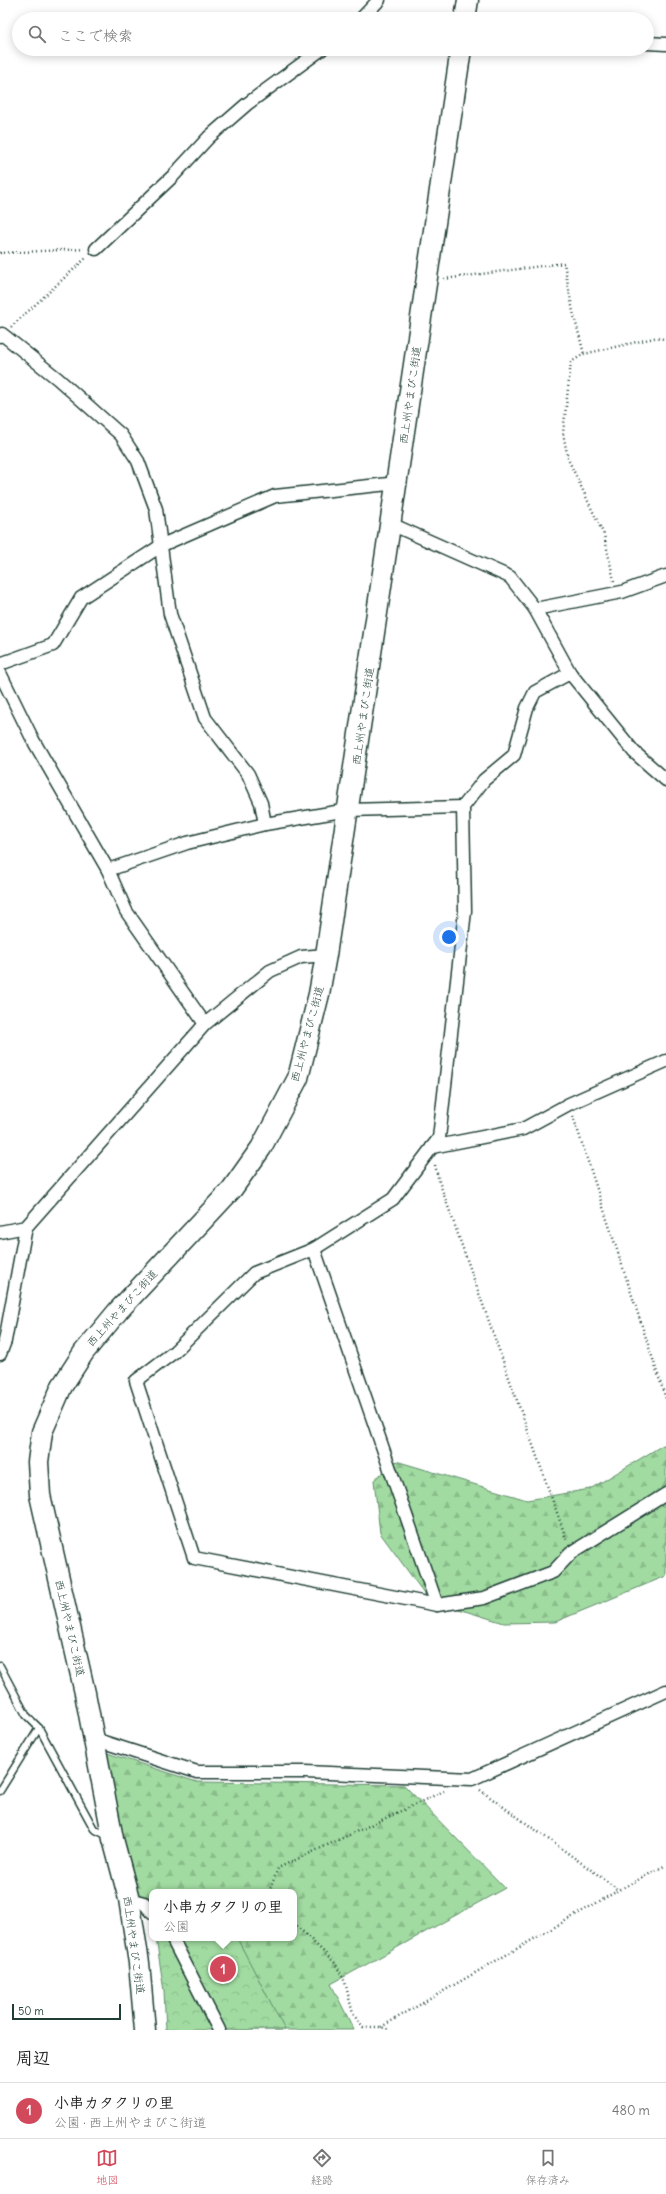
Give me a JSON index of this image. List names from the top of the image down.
{
  "streets": {
    "highway": ["西上州やまびこ街道"]
  },
  "scale_bar": "50 m",
  "page": {
    "search": "ここで検索",
    "popup": ["小串カタクリの里", "公園"],
    "pins": "1",
    "scale": "50 m",
    "heading": "周辺",
    "list": [
      {
        "mark": "1",
        "name": "小串カタクリの里",
        "note": "公園 · 西上州やまびこ街道",
        "value": "480 m"
      }
    ],
    "nav": ["地図", "経路", "保存済み"]
  }
}
